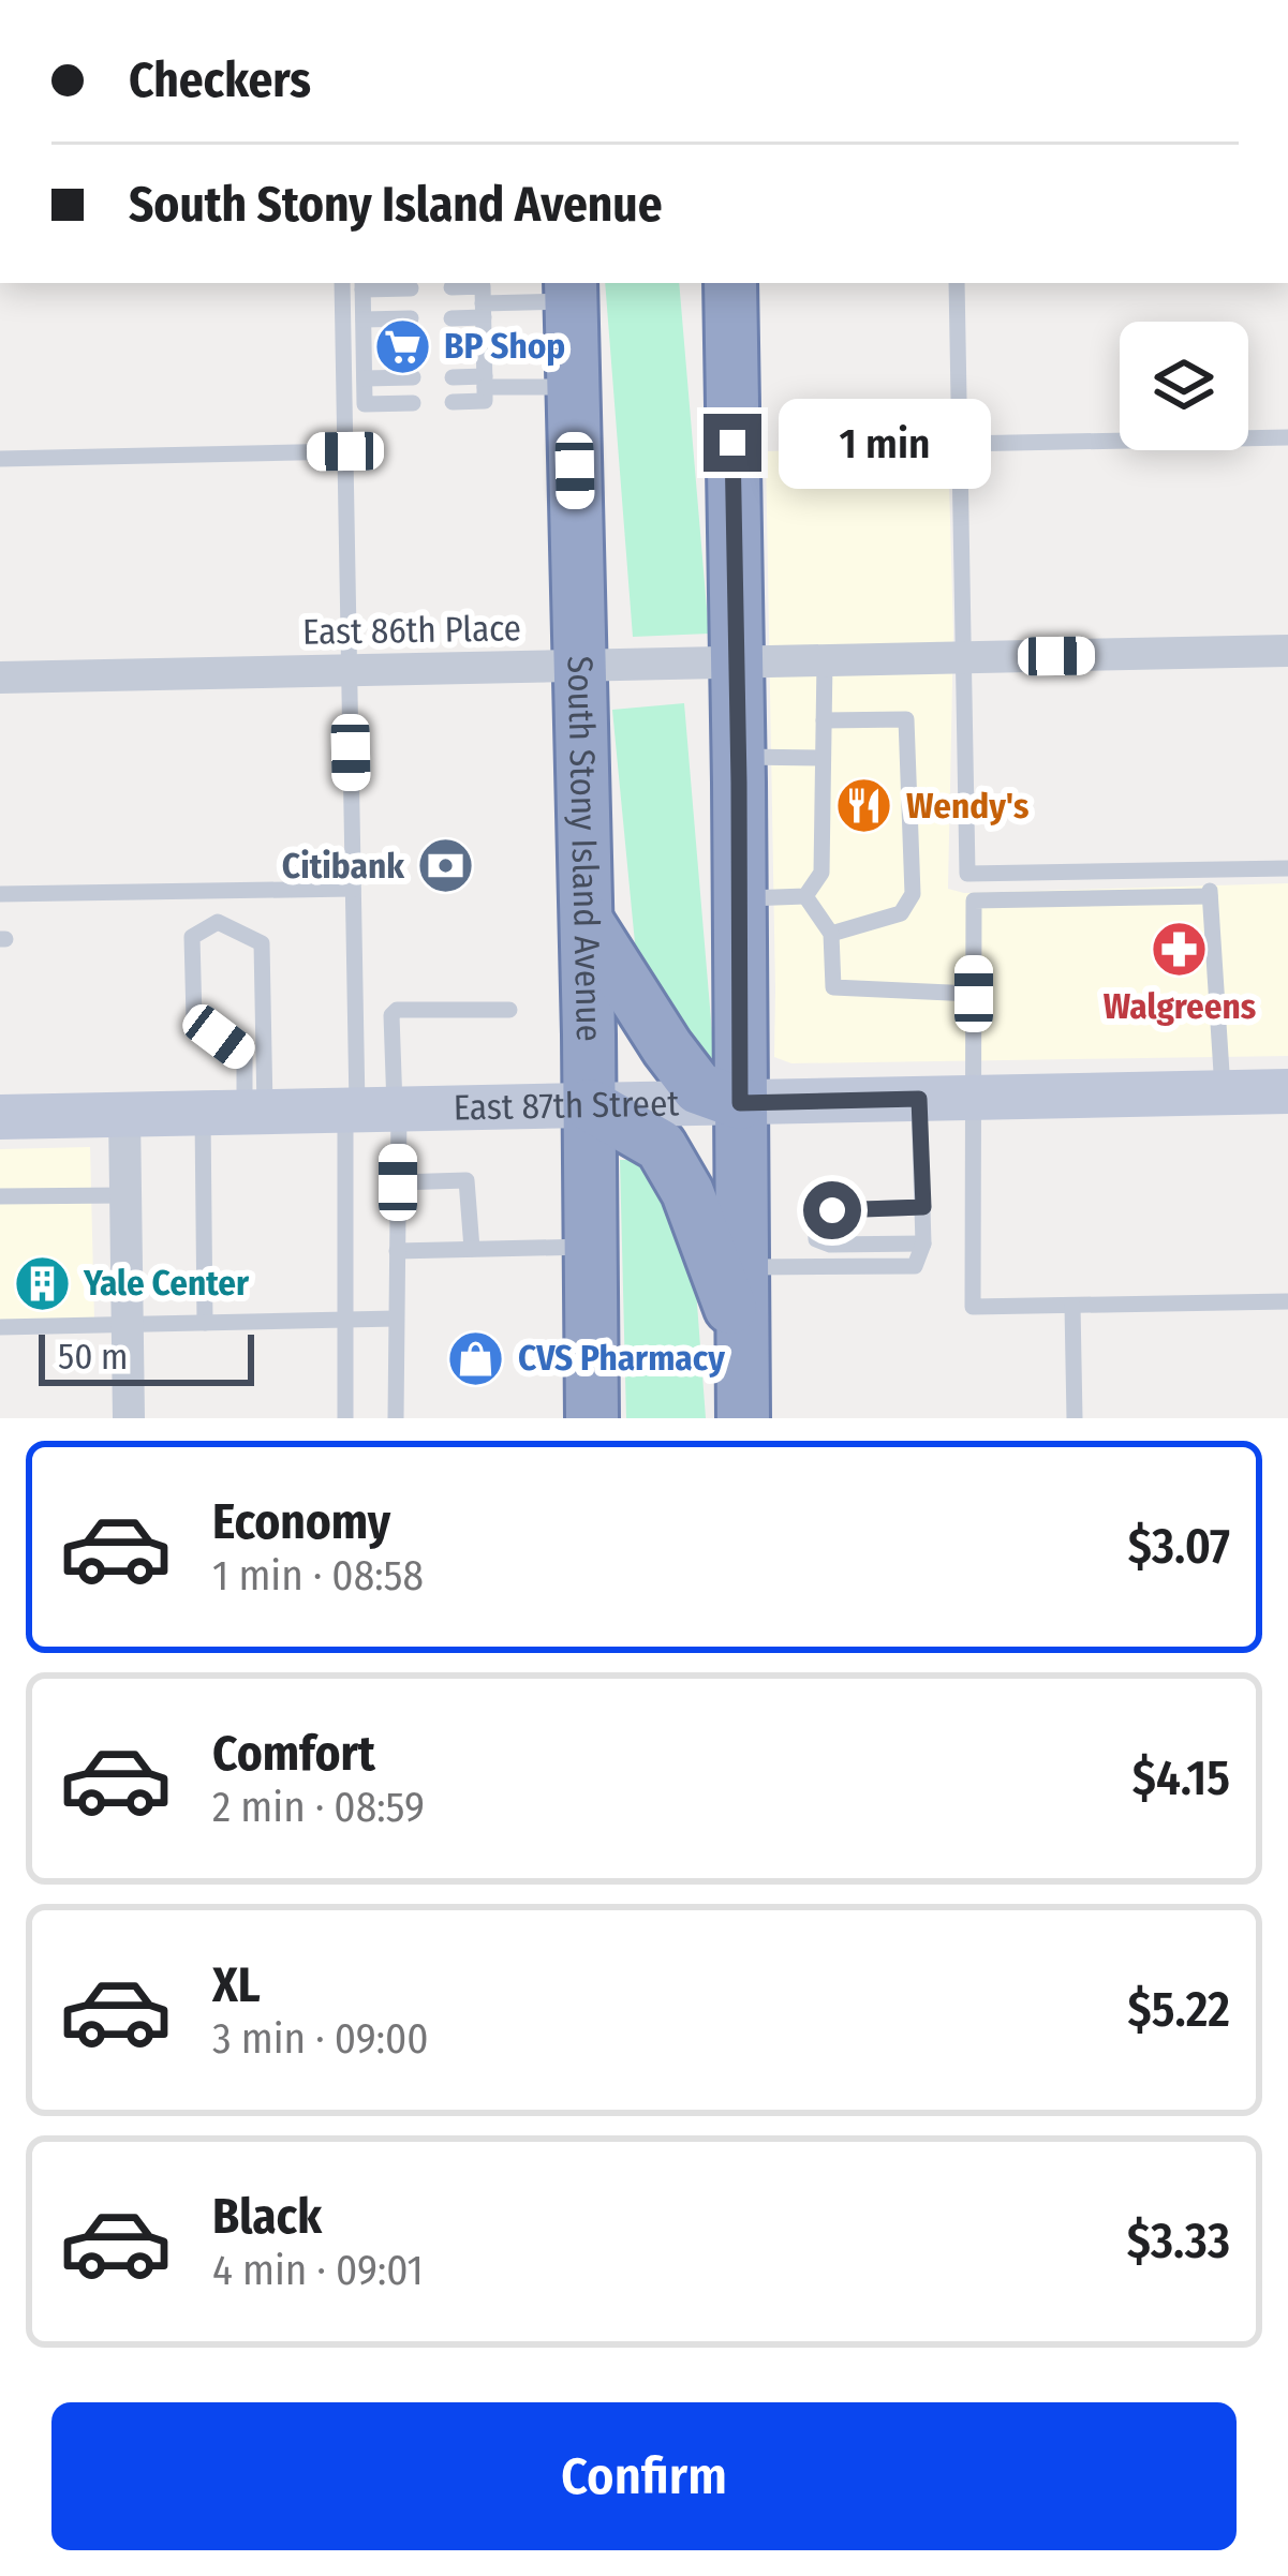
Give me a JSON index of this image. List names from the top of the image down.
{
  "streets": {
    "highway": ["South Stony Island Avenue"],
    "main road": ["East 87th Street"],
    "street": ["East 86th Place"]
  },
  "crossings": [
    ["East 86th Place", "South Stony Island Avenue"],
    ["South Stony Island Avenue", "East 87th Street"]
  ],
  "places": {
    "supermarket": ["BP Shop"],
    "restaurant": ["Wendy's"],
    "bank": ["Citibank"],
    "pharmacy": ["Walgreens"],
    "building": ["Yale Center"],
    "shop": ["CVS Pharmacy"]
  },
  "scale_bar": "50 m",
  "page": {
    "banner": ["Checkers", "South Stony Island Avenue"],
    "bubble": "1 min",
    "scale": "50 m",
    "list": [
      {
        "name": "Economy",
        "note": "1 min · 08:58",
        "value": "$3.07"
      },
      {
        "name": "Comfort",
        "note": "2 min · 08:59",
        "value": "$4.15"
      },
      {
        "name": "XL",
        "note": "3 min · 09:00",
        "value": "$5.22"
      },
      {
        "name": "Black",
        "note": "4 min · 09:01",
        "value": "$3.33"
      }
    ],
    "buttons": "Confirm"
  }
}
